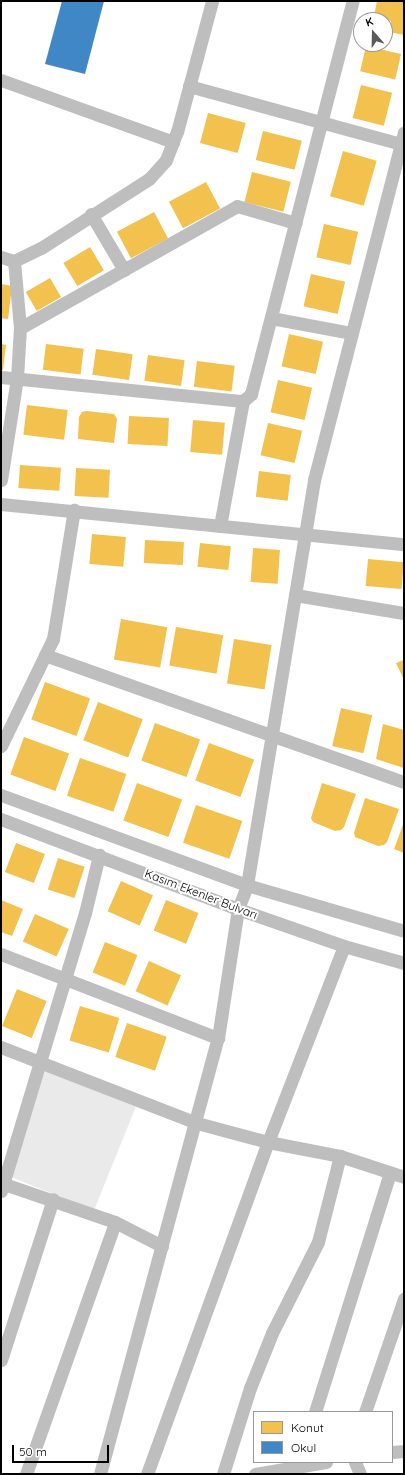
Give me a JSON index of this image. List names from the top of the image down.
{
  "streets": {
    "street": ["Kasım Ekenler Bulvarı"]
  },
  "legend": ["Konut", "Okul"],
  "scale_bar": "50 m",
  "north": "top"
}
